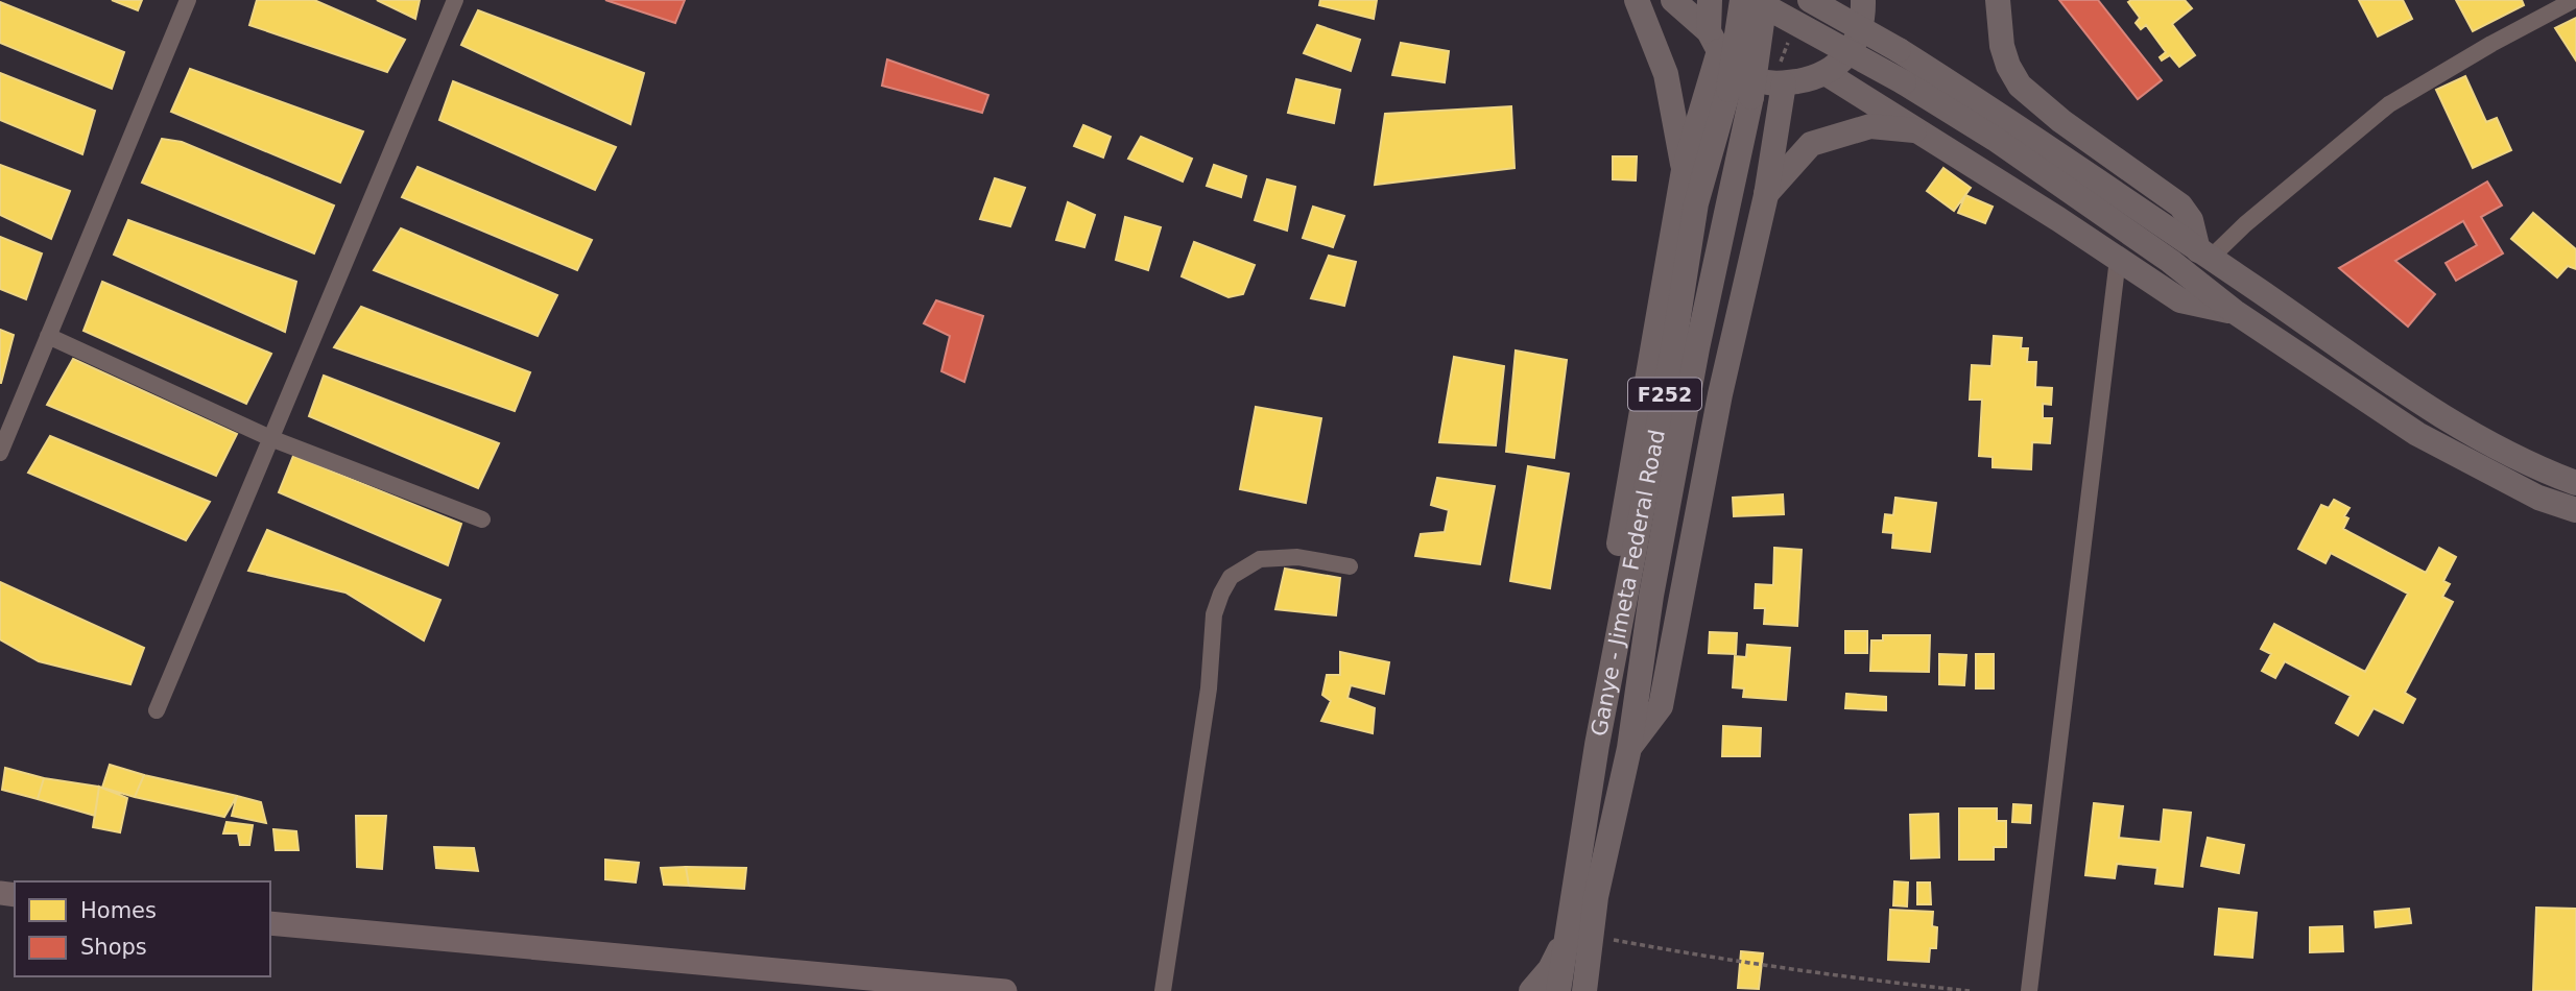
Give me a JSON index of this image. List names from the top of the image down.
{
  "streets": {
    "main road": ["F252", "Ganye - Jimeta Federal Road"]
  },
  "legend": ["Homes", "Shops"]
}
